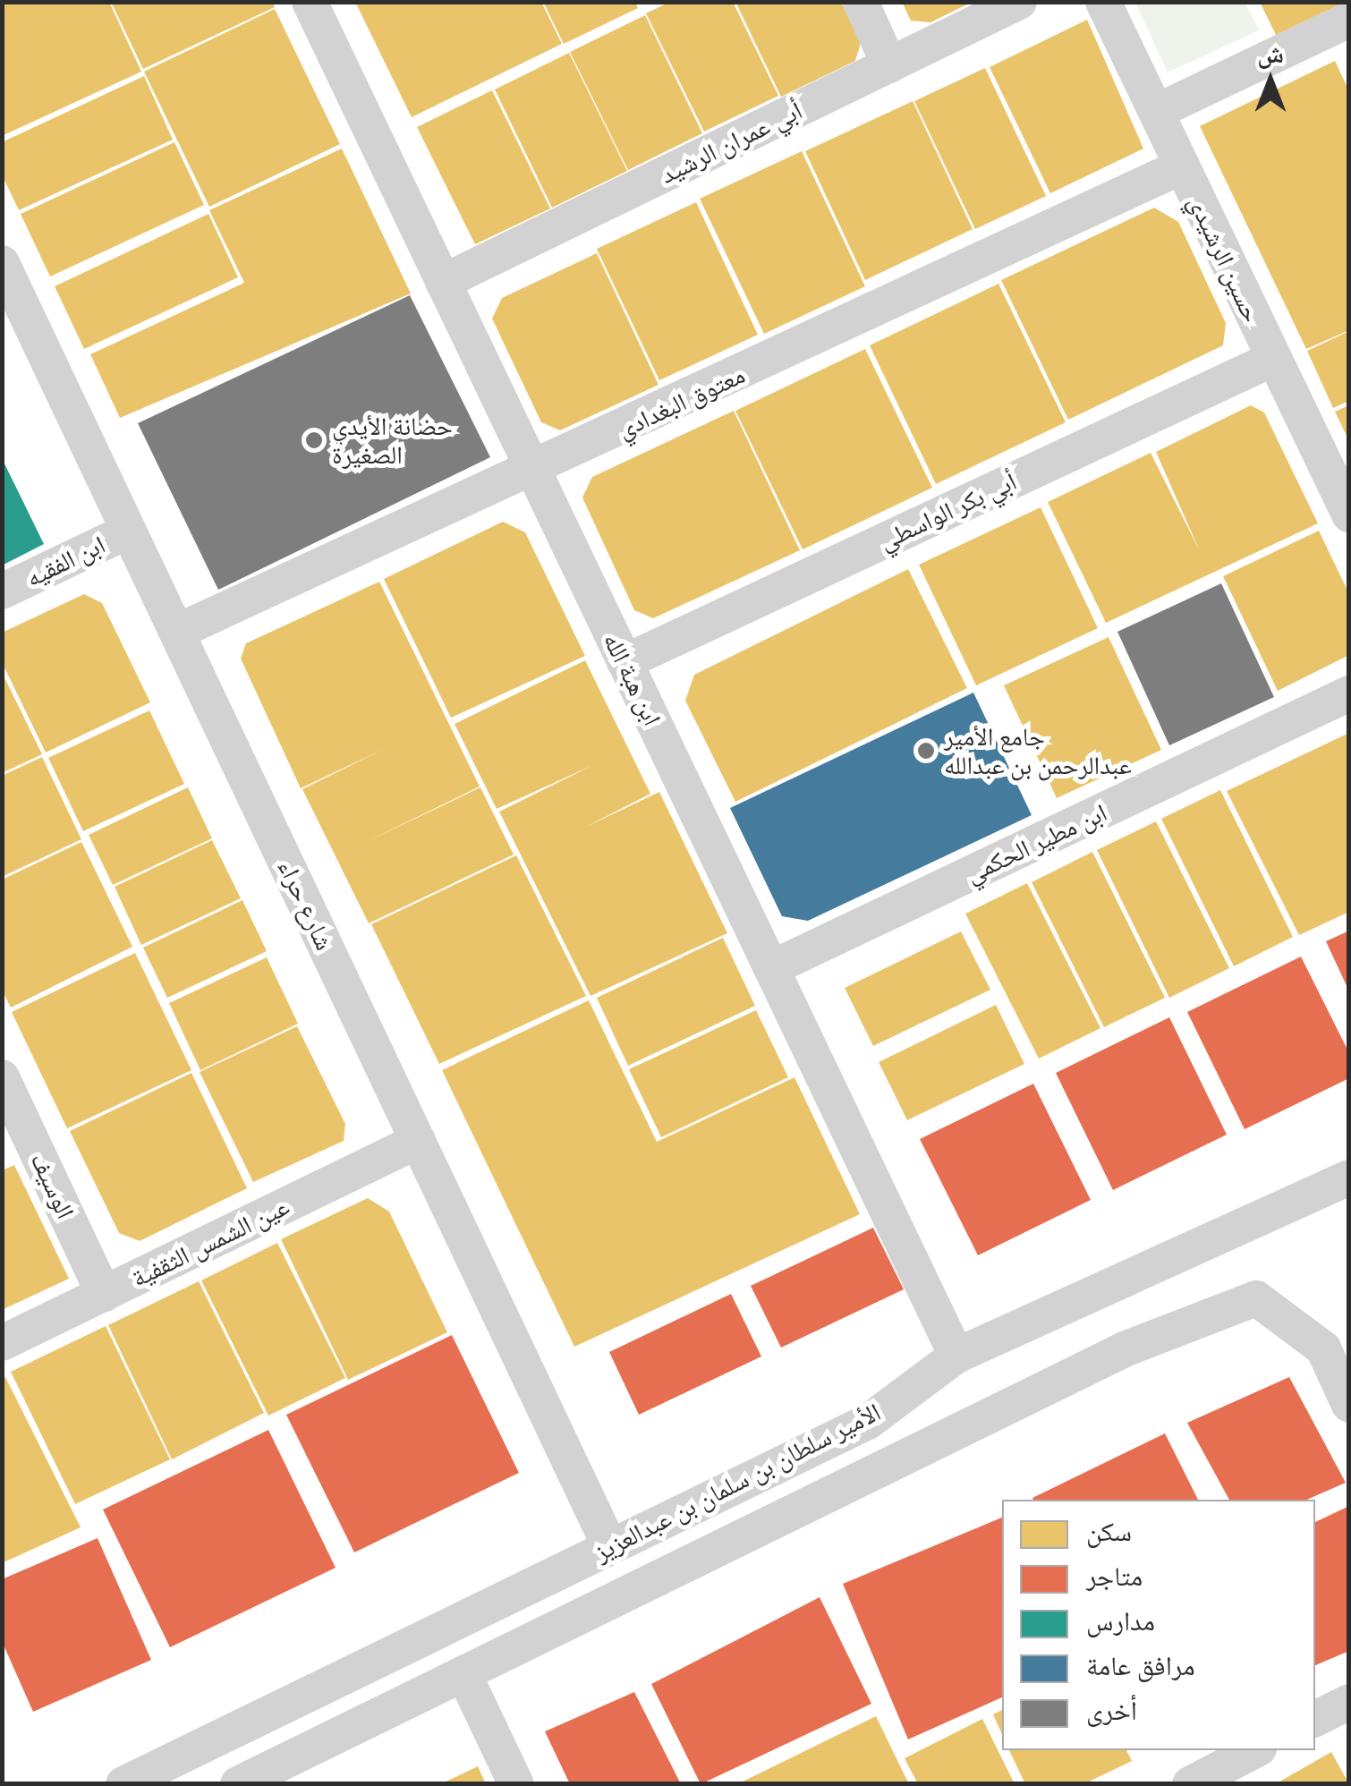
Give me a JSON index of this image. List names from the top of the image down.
{
  "streets": {
    "street": [
      "أبي عمران الرشيد",
      "حسين الرشيدي",
      "معتوق البغدادي",
      "أبي بكر الواسطي",
      "ابن الفقيه",
      "ابن هبة الله",
      "ابن مطير الحكمي",
      "شارع حراء",
      "الوسيف",
      "عين الشمس الثقفية",
      "الأمير سلطان بن سلمان بن عبدالعزيز"
    ]
  },
  "crossings": [
    ["أبي عمران الرشيد", "ابن هبة الله"],
    ["حسين الرشيدي", "معتوق البغدادي"],
    ["حسين الرشيدي", "أبي بكر الواسطي"],
    ["معتوق البغدادي", "ابن هبة الله"],
    ["معتوق البغدادي", "شارع حراء"],
    ["أبي بكر الواسطي", "ابن هبة الله"],
    ["ابن الفقيه", "شارع حراء"],
    ["ابن هبة الله", "ابن مطير الحكمي"],
    ["ابن هبة الله", "الأمير سلطان بن سلمان بن عبدالعزيز"],
    ["شارع حراء", "عين الشمس الثقفية"],
    ["شارع حراء", "الأمير سلطان بن سلمان بن عبدالعزيز"],
    ["الوسيف", "عين الشمس الثقفية"]
  ],
  "places": ["حضانة الأيدي الصغيرة", "جامع الأمير عبدالرحمن بن عبدالله"],
  "legend": [
    "سكن",
    "متاجر",
    "مدارس",
    "مرافق عامة",
    "أخرى"
  ],
  "north": "top"
}
